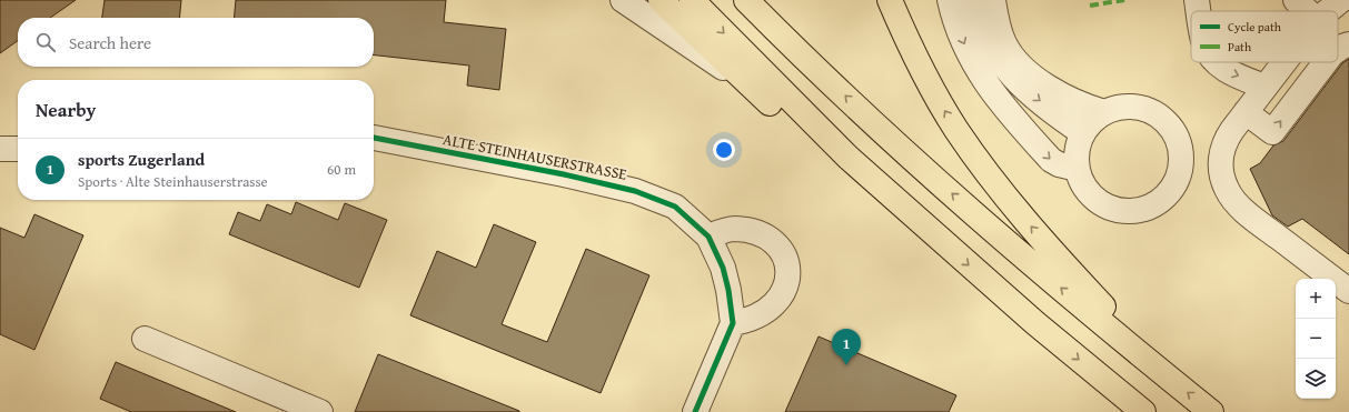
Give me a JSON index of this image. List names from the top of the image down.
{
  "streets": {
    "street": ["ALTE STEINHAUSERSTRASSE"]
  },
  "legend": ["Cycle path", "Path"],
  "page": {
    "search": "Search here",
    "heading": "Nearby",
    "list": [
      {
        "mark": "1",
        "name": "sports Zugerland",
        "note": "Sports · Alte Steinhauserstrasse",
        "value": "60 m"
      }
    ],
    "map_buttons": ["+", "−"],
    "pins": "1"
  }
}
